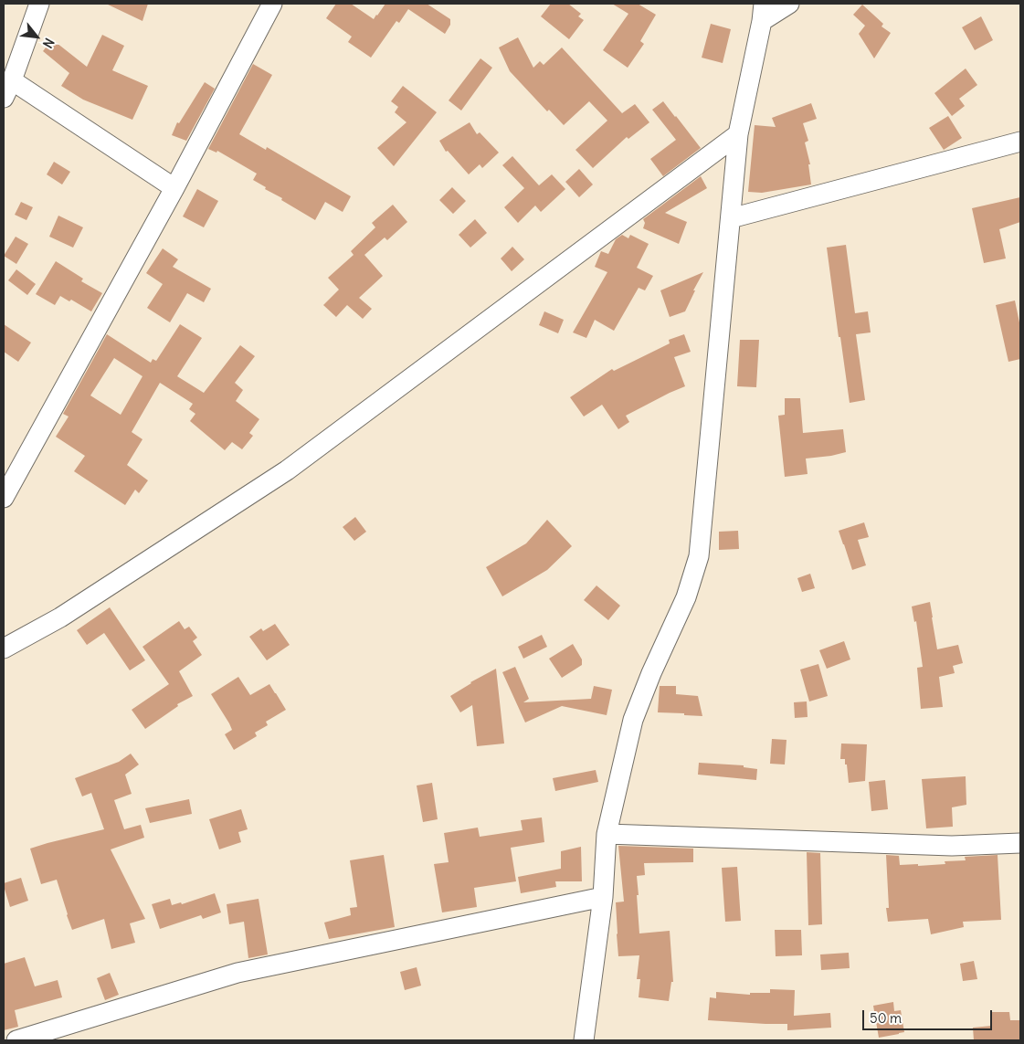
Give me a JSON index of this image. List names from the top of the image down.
{
  "scale_bar": "50 m",
  "north": "bottom right"
}
